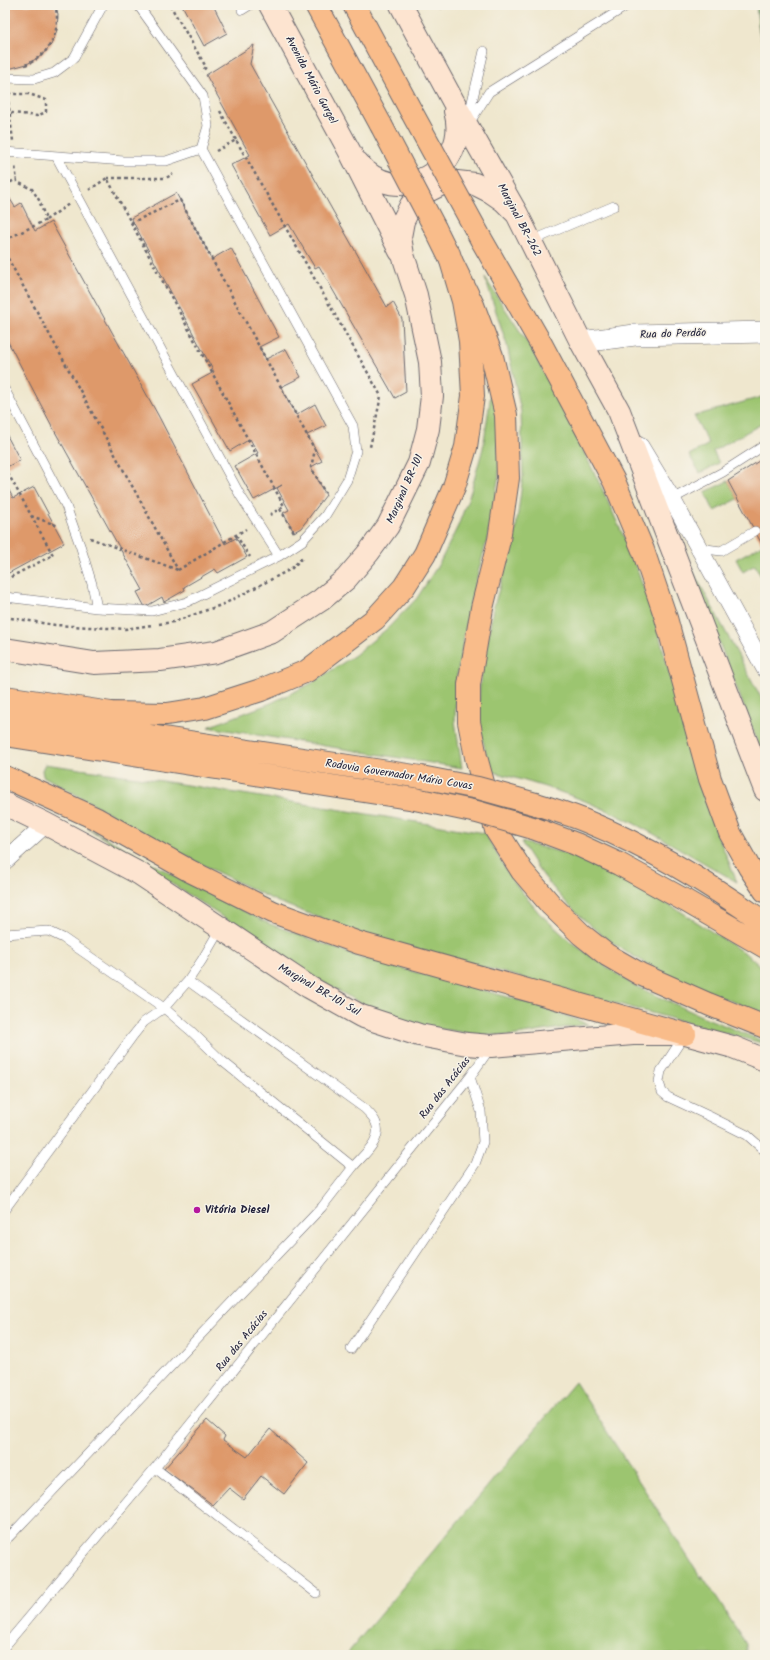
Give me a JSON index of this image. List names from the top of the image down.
{
  "streets": {
    "main road": [
      "Avenida Mário Gurgel",
      "Marginal BR-262",
      "Marginal BR-101",
      "Rodovia Governador Mário Covas",
      "Marginal BR-101 Sul"
    ],
    "street": ["Rua do Perdão"],
    "lane": ["Rua das Acácias"]
  },
  "crossings": [
    ["Marginal BR-262", "Rua do Perdão"],
    ["Marginal BR-101 Sul", "Rua das Acácias"]
  ],
  "places": ["Vitória Diesel"]
}
